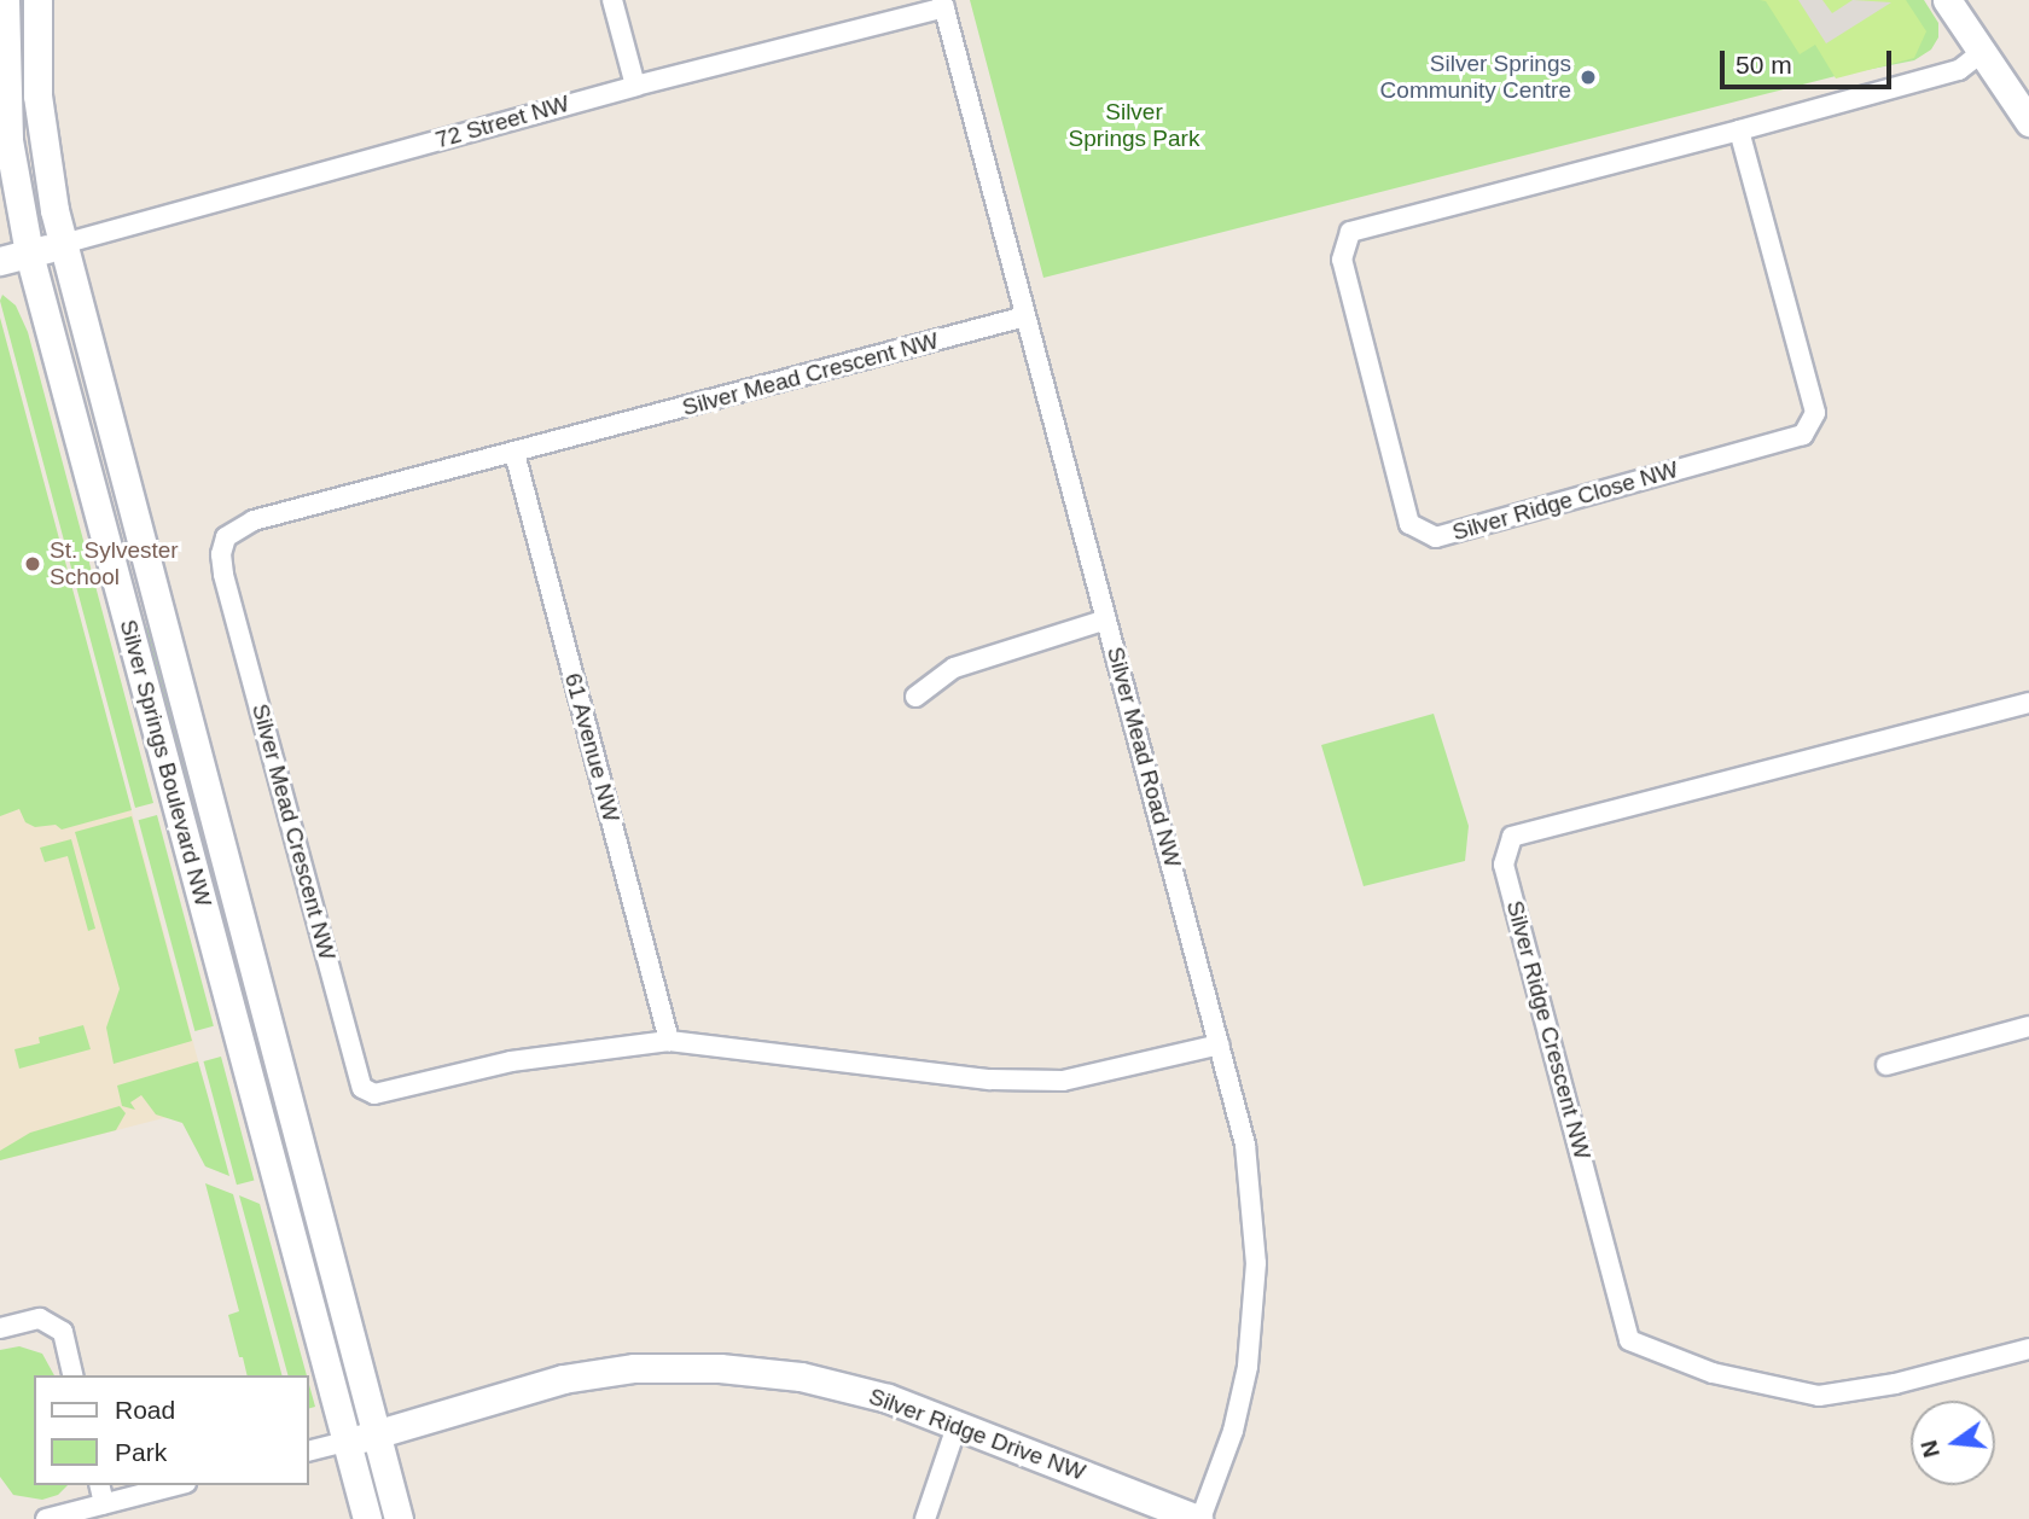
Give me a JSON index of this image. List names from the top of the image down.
{
  "streets": {
    "street": [
      "72 Street NW",
      "Silver Mead Crescent NW",
      "Silver Ridge Close NW",
      "61 Avenue NW",
      "Silver Mead Road NW",
      "Silver Springs Boulevard NW",
      "Silver Ridge Crescent NW",
      "Silver Ridge Drive NW"
    ]
  },
  "crossings": [
    ["72 Street NW", "Silver Mead Road NW"],
    ["72 Street NW", "Silver Springs Boulevard NW"],
    ["Silver Mead Crescent NW", "61 Avenue NW"],
    ["Silver Mead Crescent NW", "Silver Mead Road NW"],
    ["Silver Mead Road NW", "Silver Ridge Drive NW"],
    ["Silver Springs Boulevard NW", "Silver Ridge Drive NW"]
  ],
  "parks": ["Silver Springs Park"],
  "places": ["Silver Springs Community Centre", "St. Sylvester School"],
  "legend": ["Road", "Park"],
  "scale_bar": "50 m",
  "north": "left"
}
